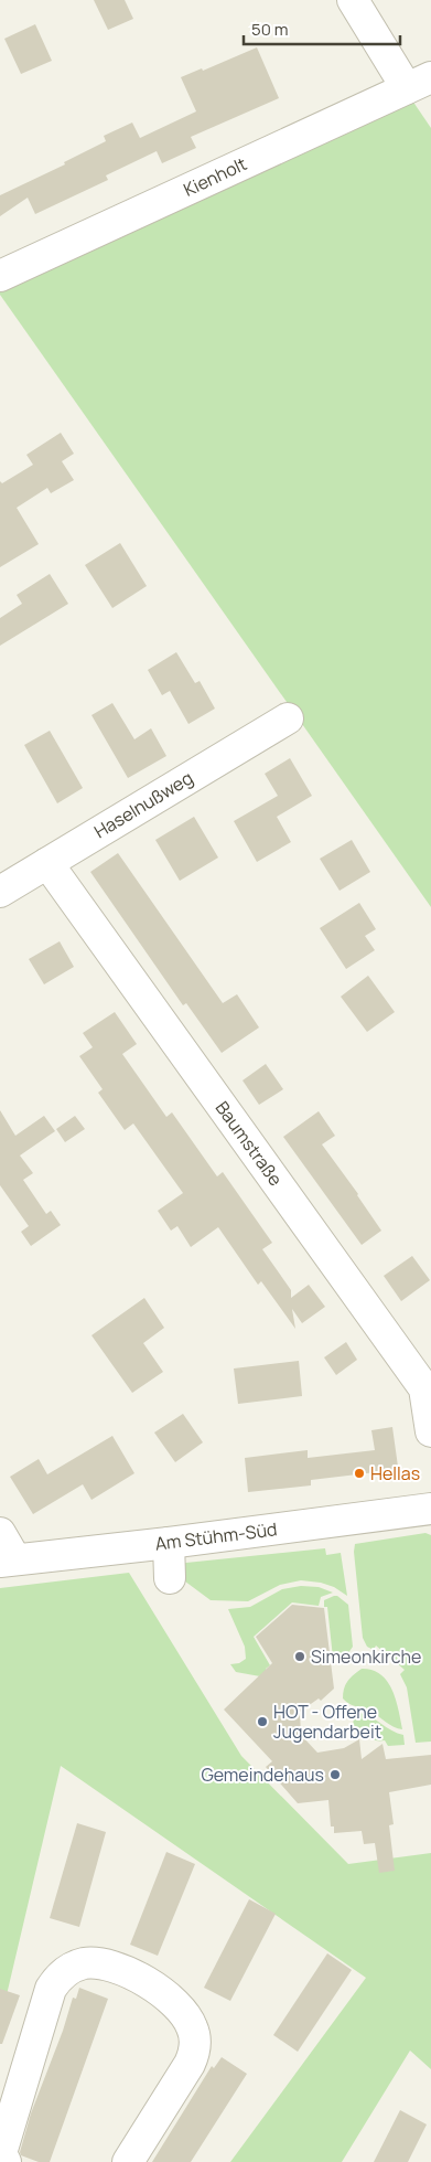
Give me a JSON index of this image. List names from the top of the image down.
{
  "streets": {
    "street": [
      "Kienholt",
      "Haselnußweg",
      "Baumstraße",
      "Am Stühm-Süd"
    ]
  },
  "crossings": [
    ["Haselnußweg", "Baumstraße"]
  ],
  "places": [
    "Hellas",
    "Simeonkirche",
    "HOT - Offene Jugendarbeit",
    "Gemeindehaus"
  ],
  "scale_bar": "50 m"
}
